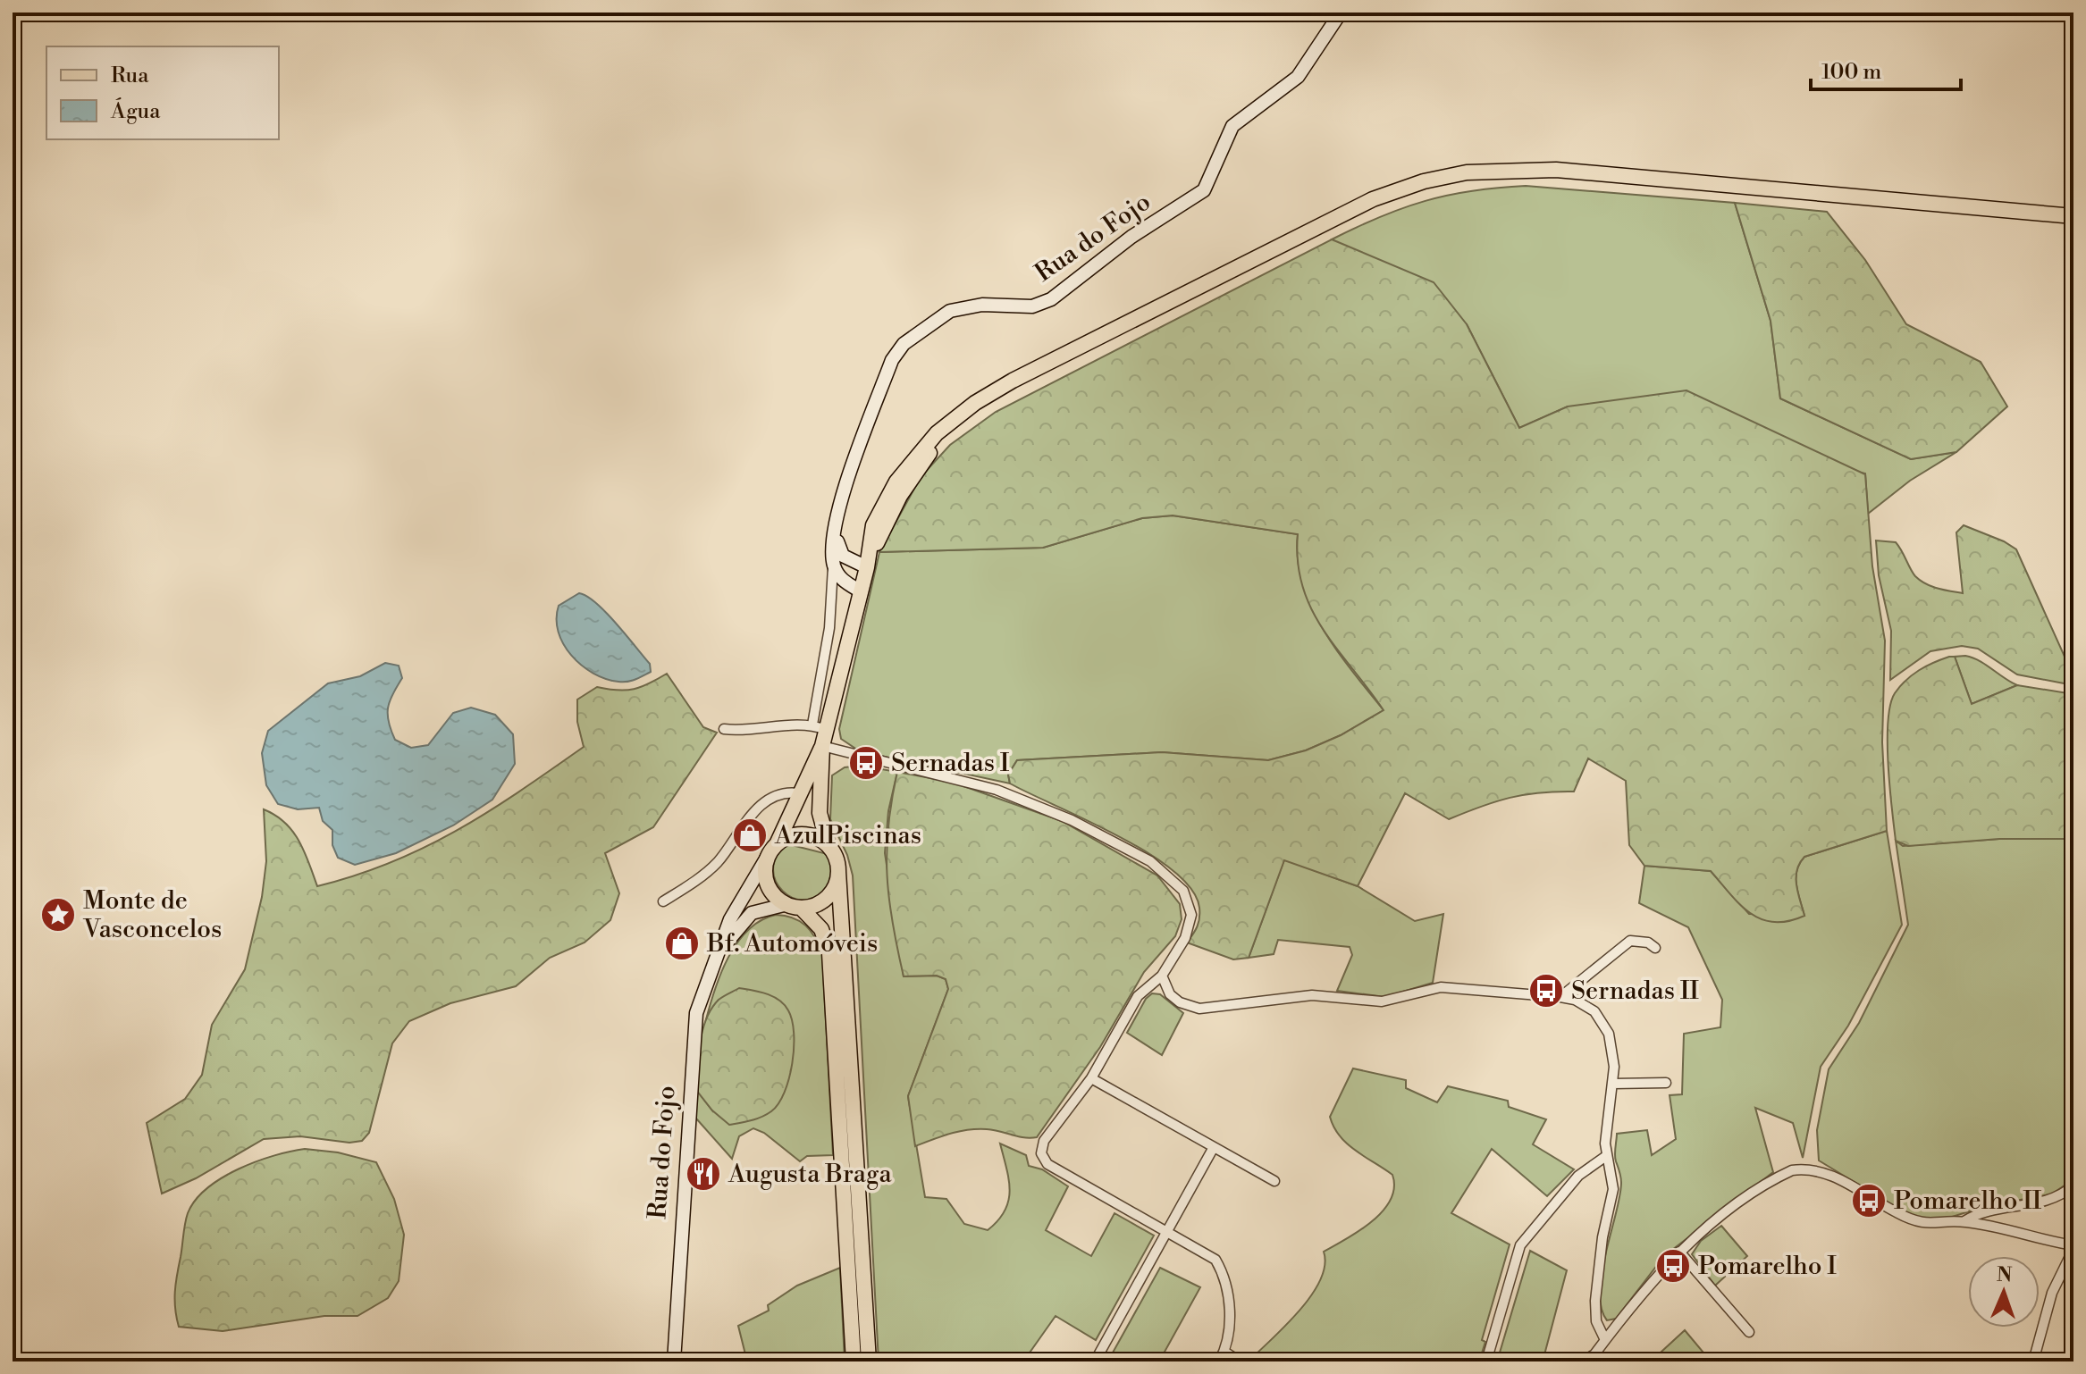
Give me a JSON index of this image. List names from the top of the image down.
{
  "streets": {
    "main road": ["Rua do Fojo"]
  },
  "places": {
    "bus stop": [
      "Sernadas I",
      "Sernadas II",
      "Pomarelho II",
      "Pomarelho I"
    ],
    "shop": ["AzulPiscinas", "Bf. Automóveis"],
    "place": ["Monte de Vasconcelos"],
    "restaurant": ["Augusta Braga"]
  },
  "legend": ["Rua", "Água"],
  "scale_bar": "100 m",
  "north": "top"
}
